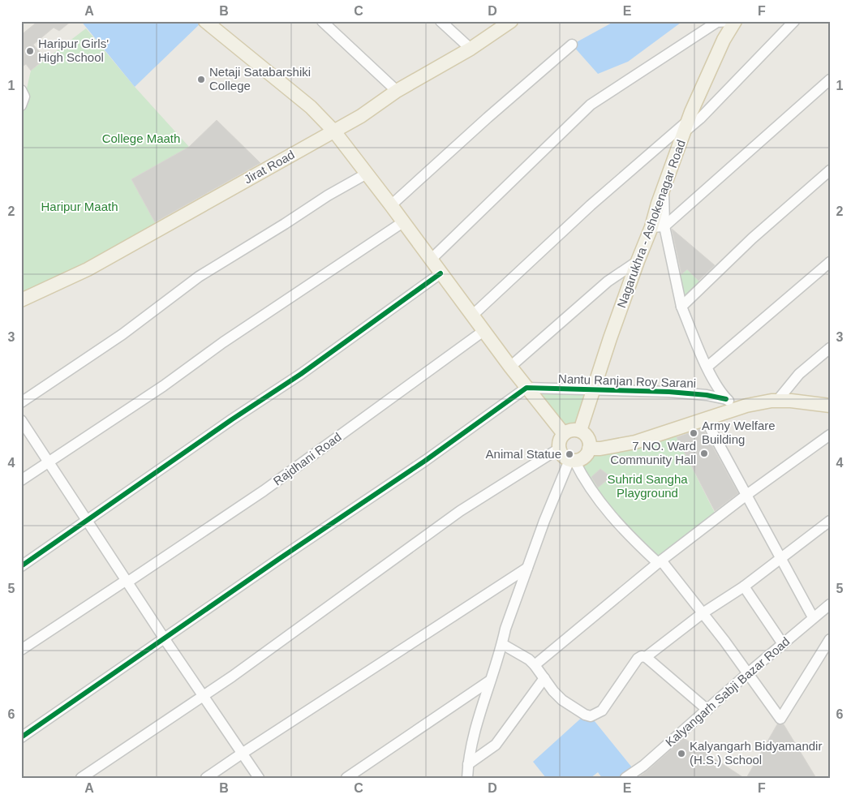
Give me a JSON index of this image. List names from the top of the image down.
{
  "streets": {
    "main road": ["Jirat Road", "Nagarukhra - Ashokenagar Road"],
    "street": ["Nantu Ranjan Roy Sarani", "Rajdhani Road", "Kalyangarh Sabji Bazar Road"]
  },
  "crossings": [
    ["Nagarukhra - Ashokenagar Road", "Nantu Ranjan Roy Sarani"]
  ],
  "parks": ["College Maath", "Haripur Maath", "Suhrid Sangha Playground"],
  "places": [
    "Haripur Girls' High School",
    "Netaji Satabarshiki College",
    "Army Welfare Building",
    "7 NO. Ward Community Hall",
    "Animal Statue",
    "Kalyangarh Bidyamandir (H.S.) School"
  ],
  "grid": {
    "columns": [
      "A",
      "B",
      "C",
      "D",
      "E",
      "F"
    ],
    "rows": [
      "1",
      "2",
      "3",
      "4",
      "5",
      "6"
    ]
  }
}
